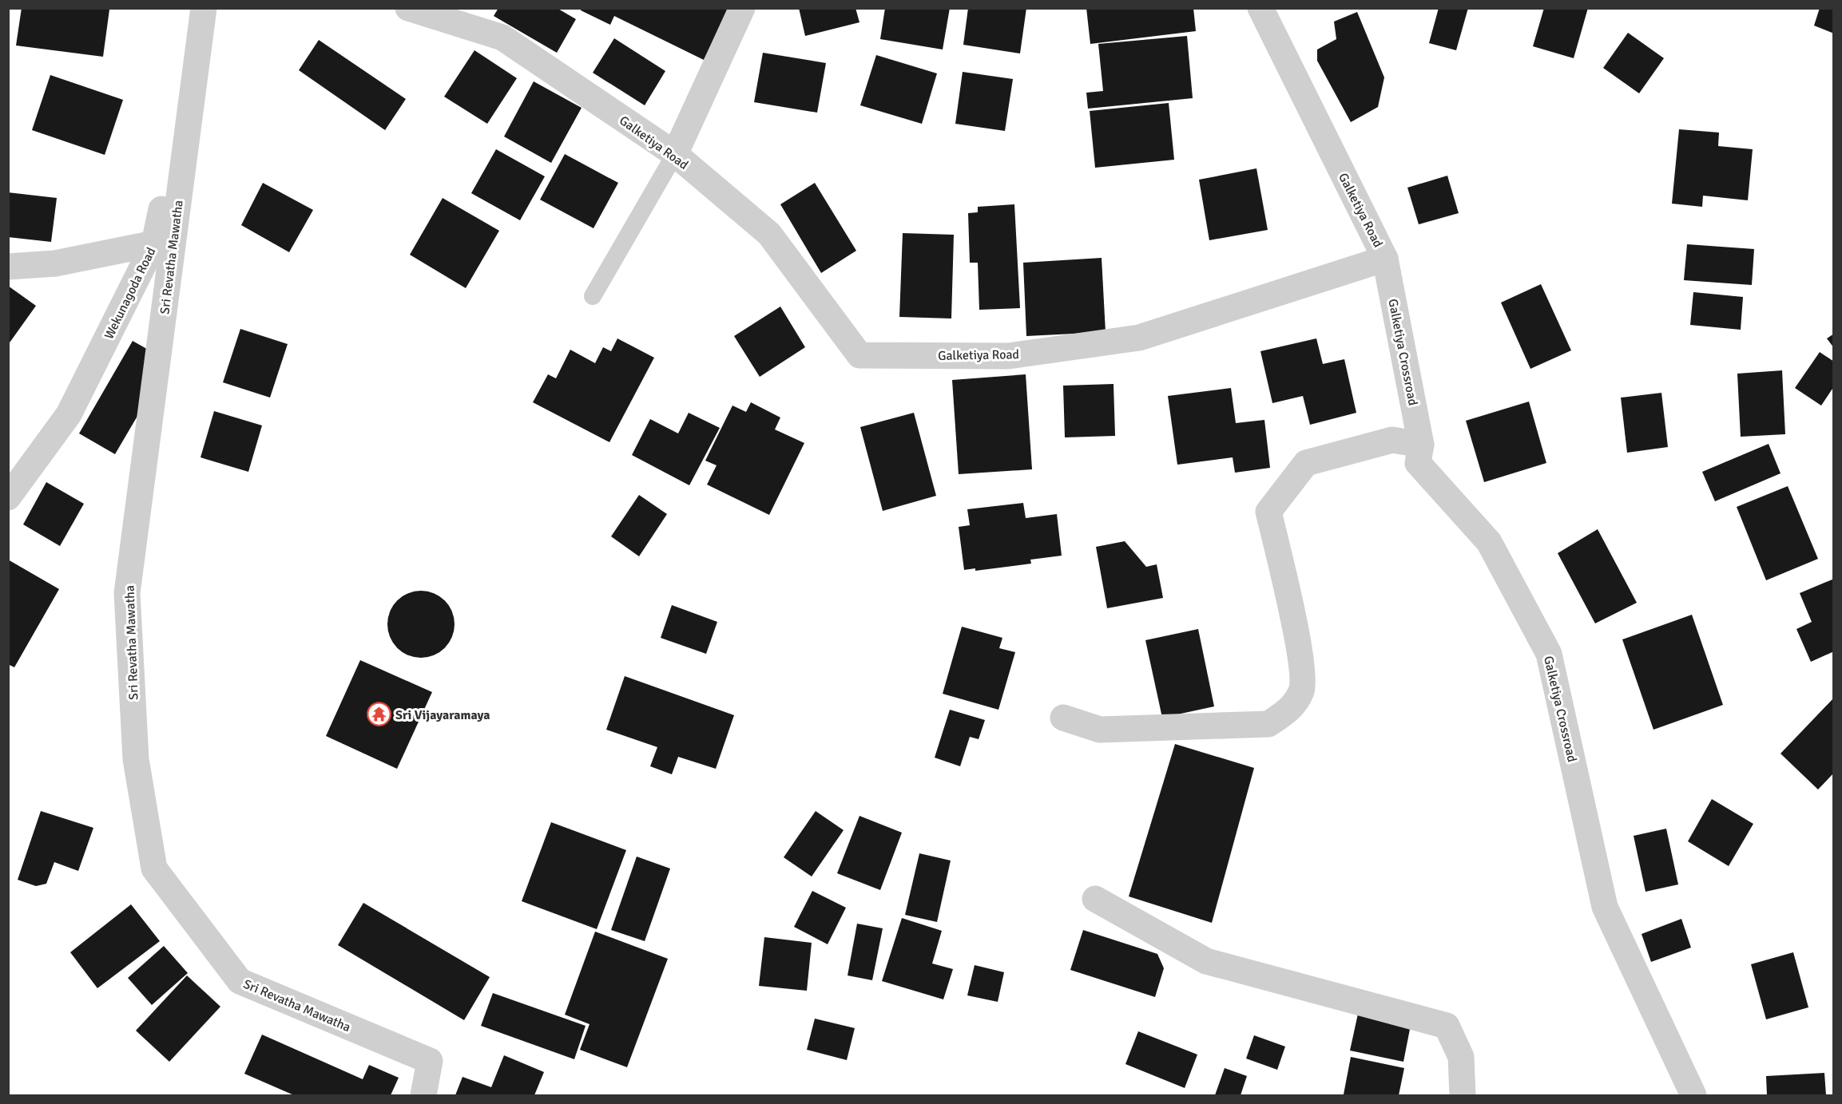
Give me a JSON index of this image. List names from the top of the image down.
{
  "streets": {
    "street": [
      "Galketiya Road",
      "Sri Revatha Mawatha",
      "Wekunagoda Road",
      "Galketiya Crossroad"
    ]
  },
  "crossings": [
    ["Galketiya Road", "Galketiya Crossroad"],
    ["Sri Revatha Mawatha", "Wekunagoda Road"]
  ],
  "places": {
    "temple": ["Sri Vijayaramaya"]
  }
}
